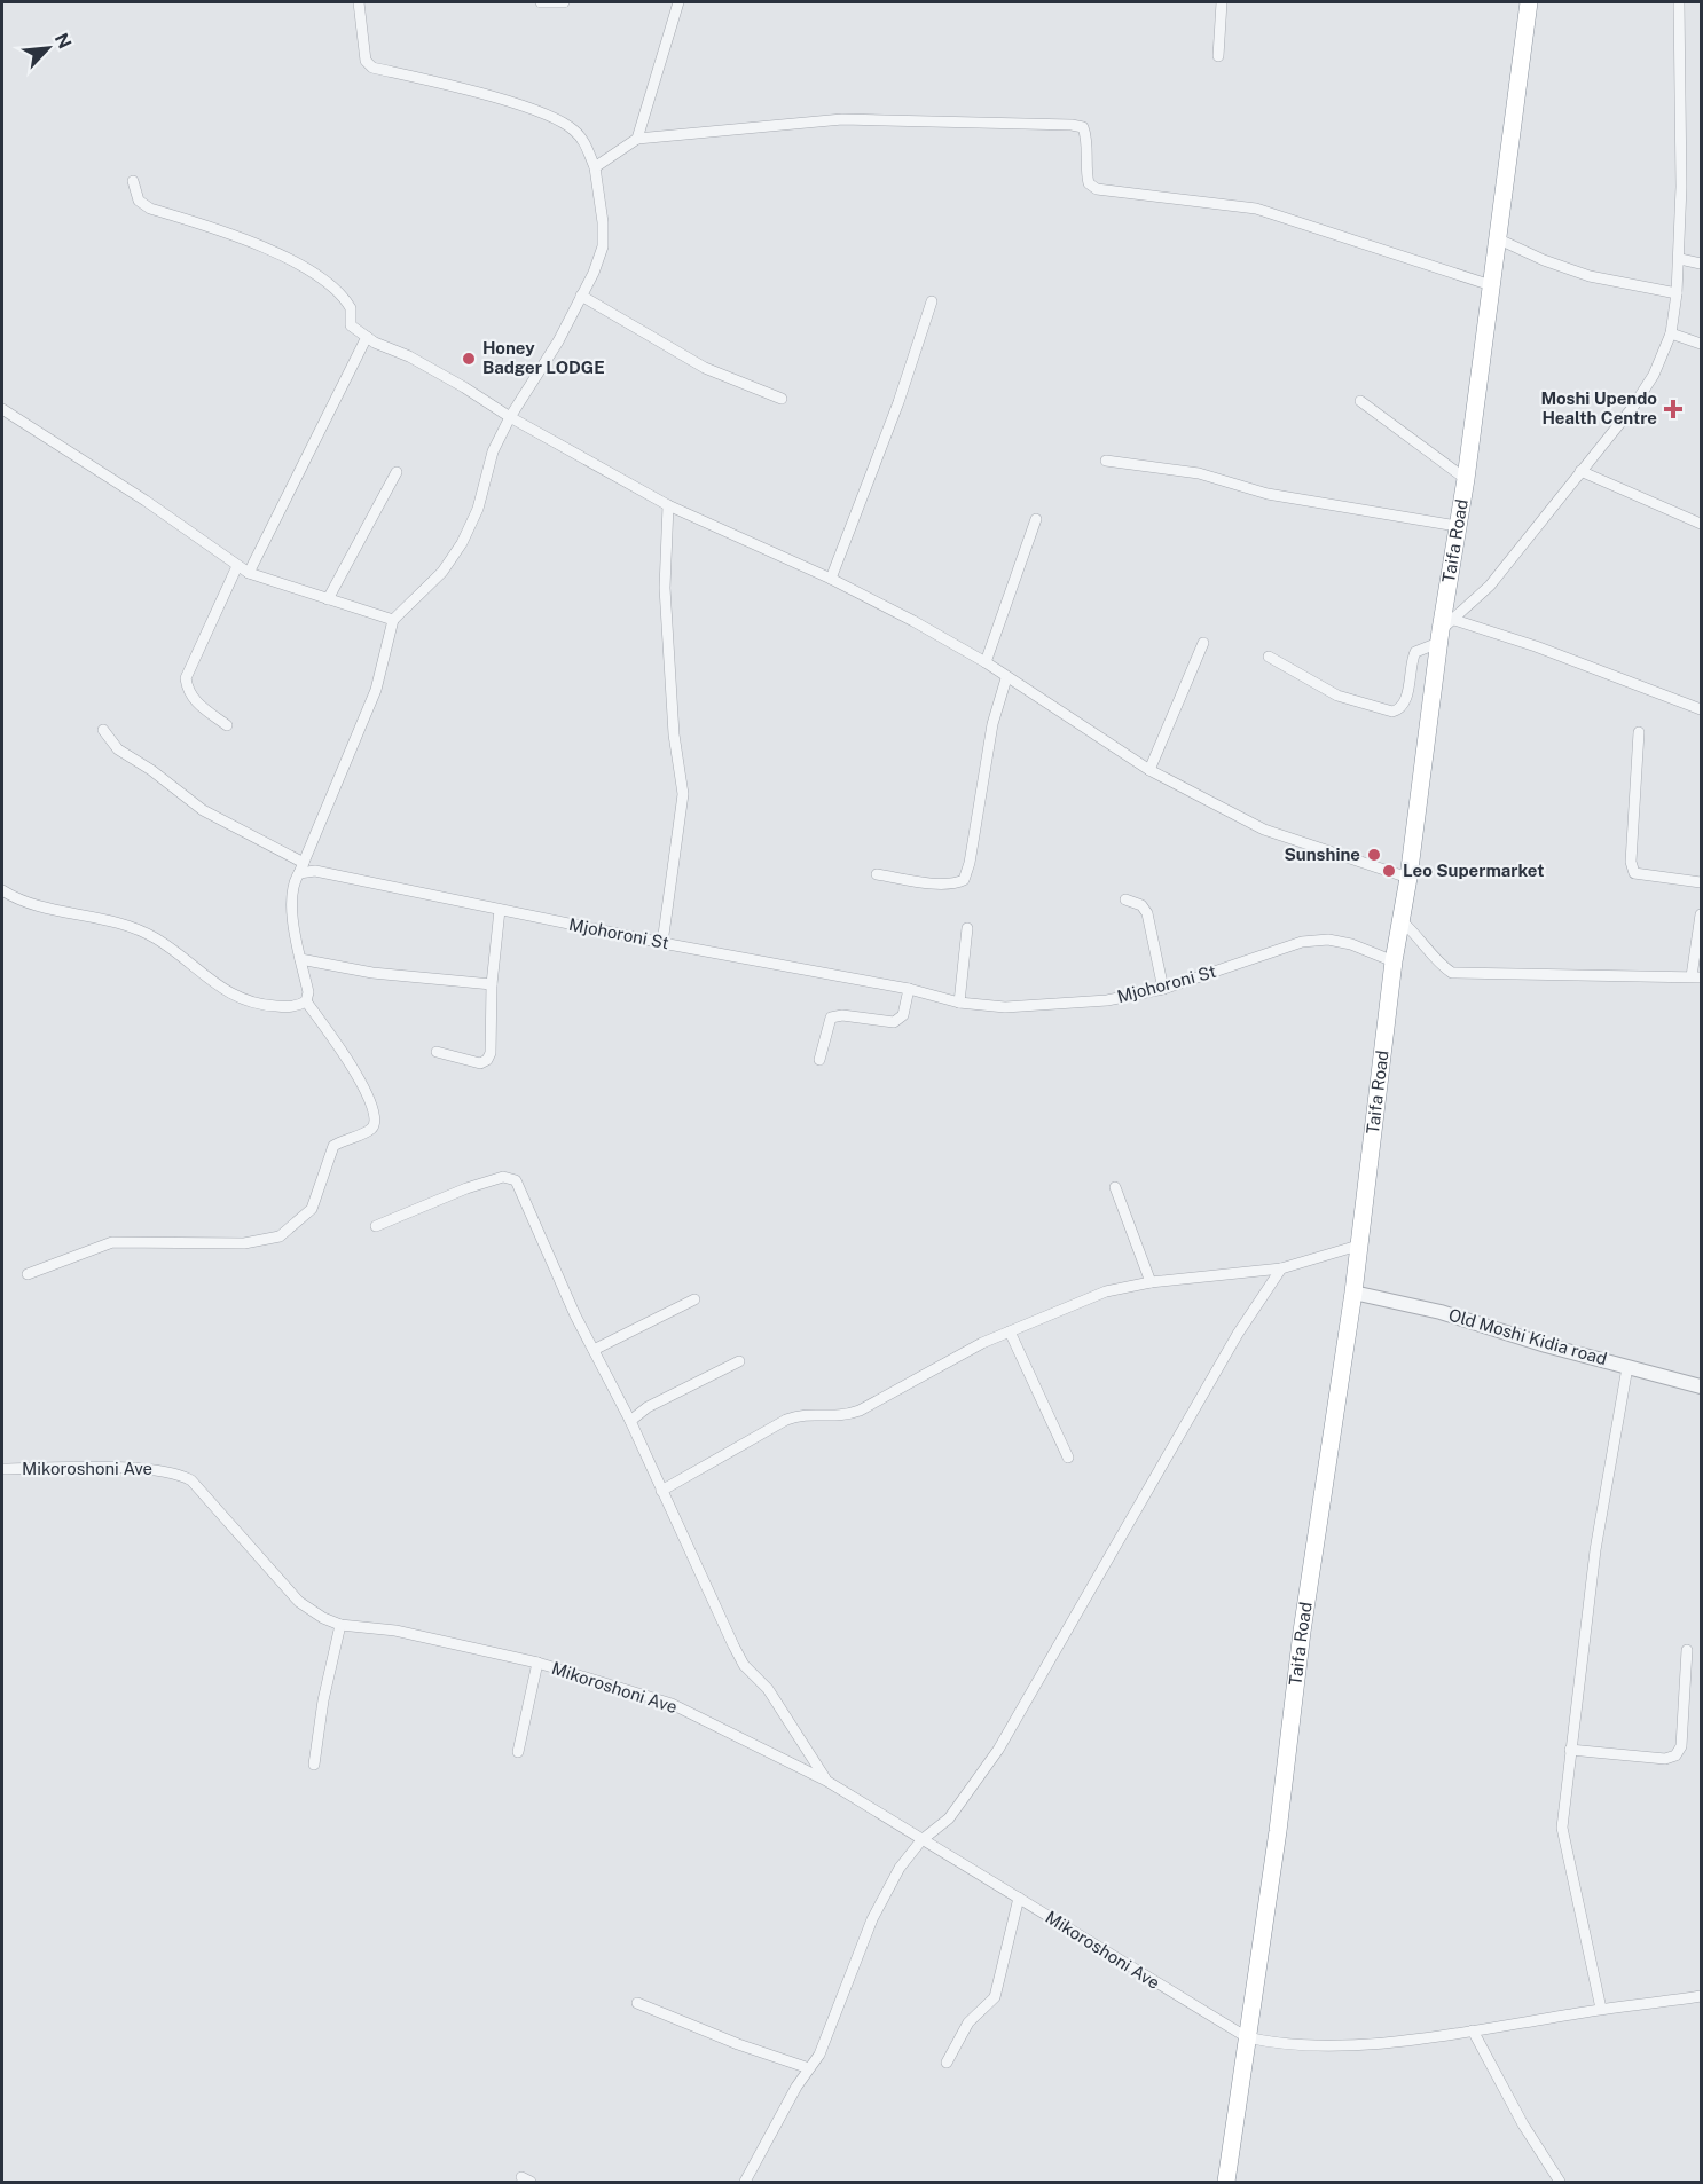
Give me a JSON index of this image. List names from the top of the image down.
{
  "streets": {
    "highway": ["Taifa Road"],
    "street": ["Mjohoroni St", "Old Moshi Kidia road", "Mikoroshoni Ave"]
  },
  "crossings": [
    ["Taifa Road", "Mjohoroni St"],
    ["Taifa Road", "Old Moshi Kidia road"],
    ["Taifa Road", "Mikoroshoni Ave"]
  ],
  "places": {
    "other": ["Honey Badger LODGE", "Sunshine", "Leo Supermarket"],
    "health": ["Moshi Upendo Health Centre"]
  },
  "north": "top right"
}
